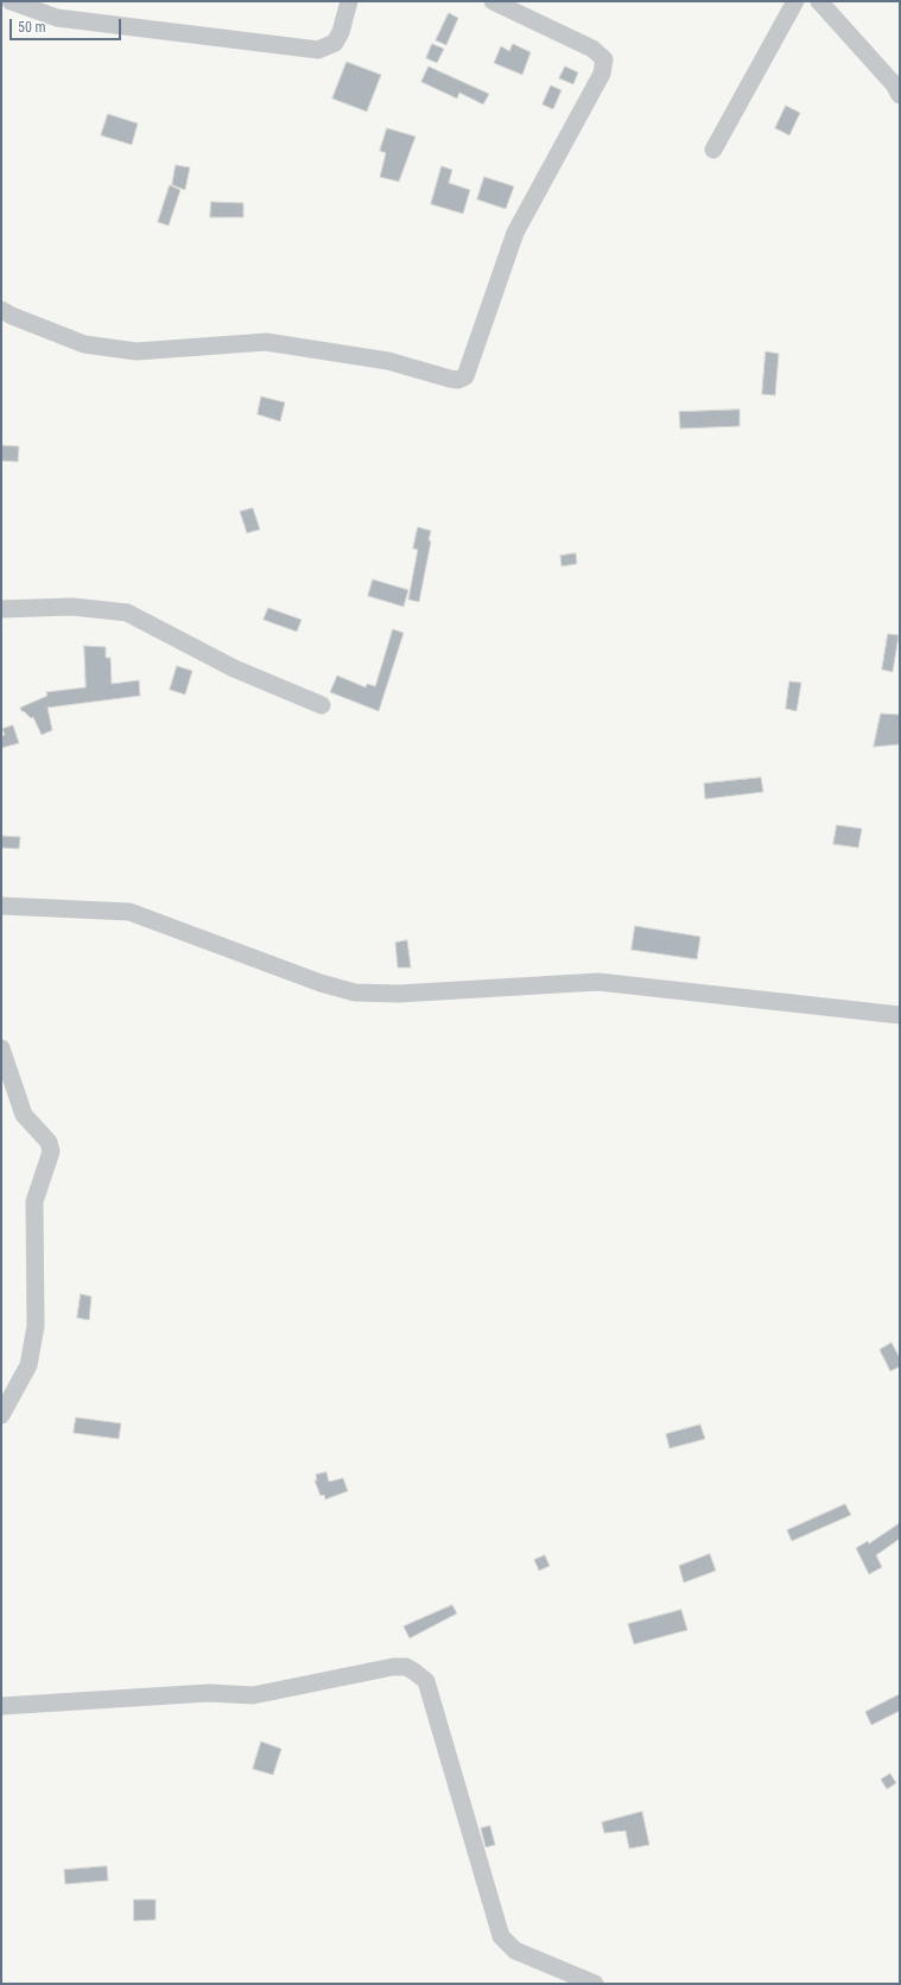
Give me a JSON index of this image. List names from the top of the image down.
{
  "scale_bar": "50 m"
}
